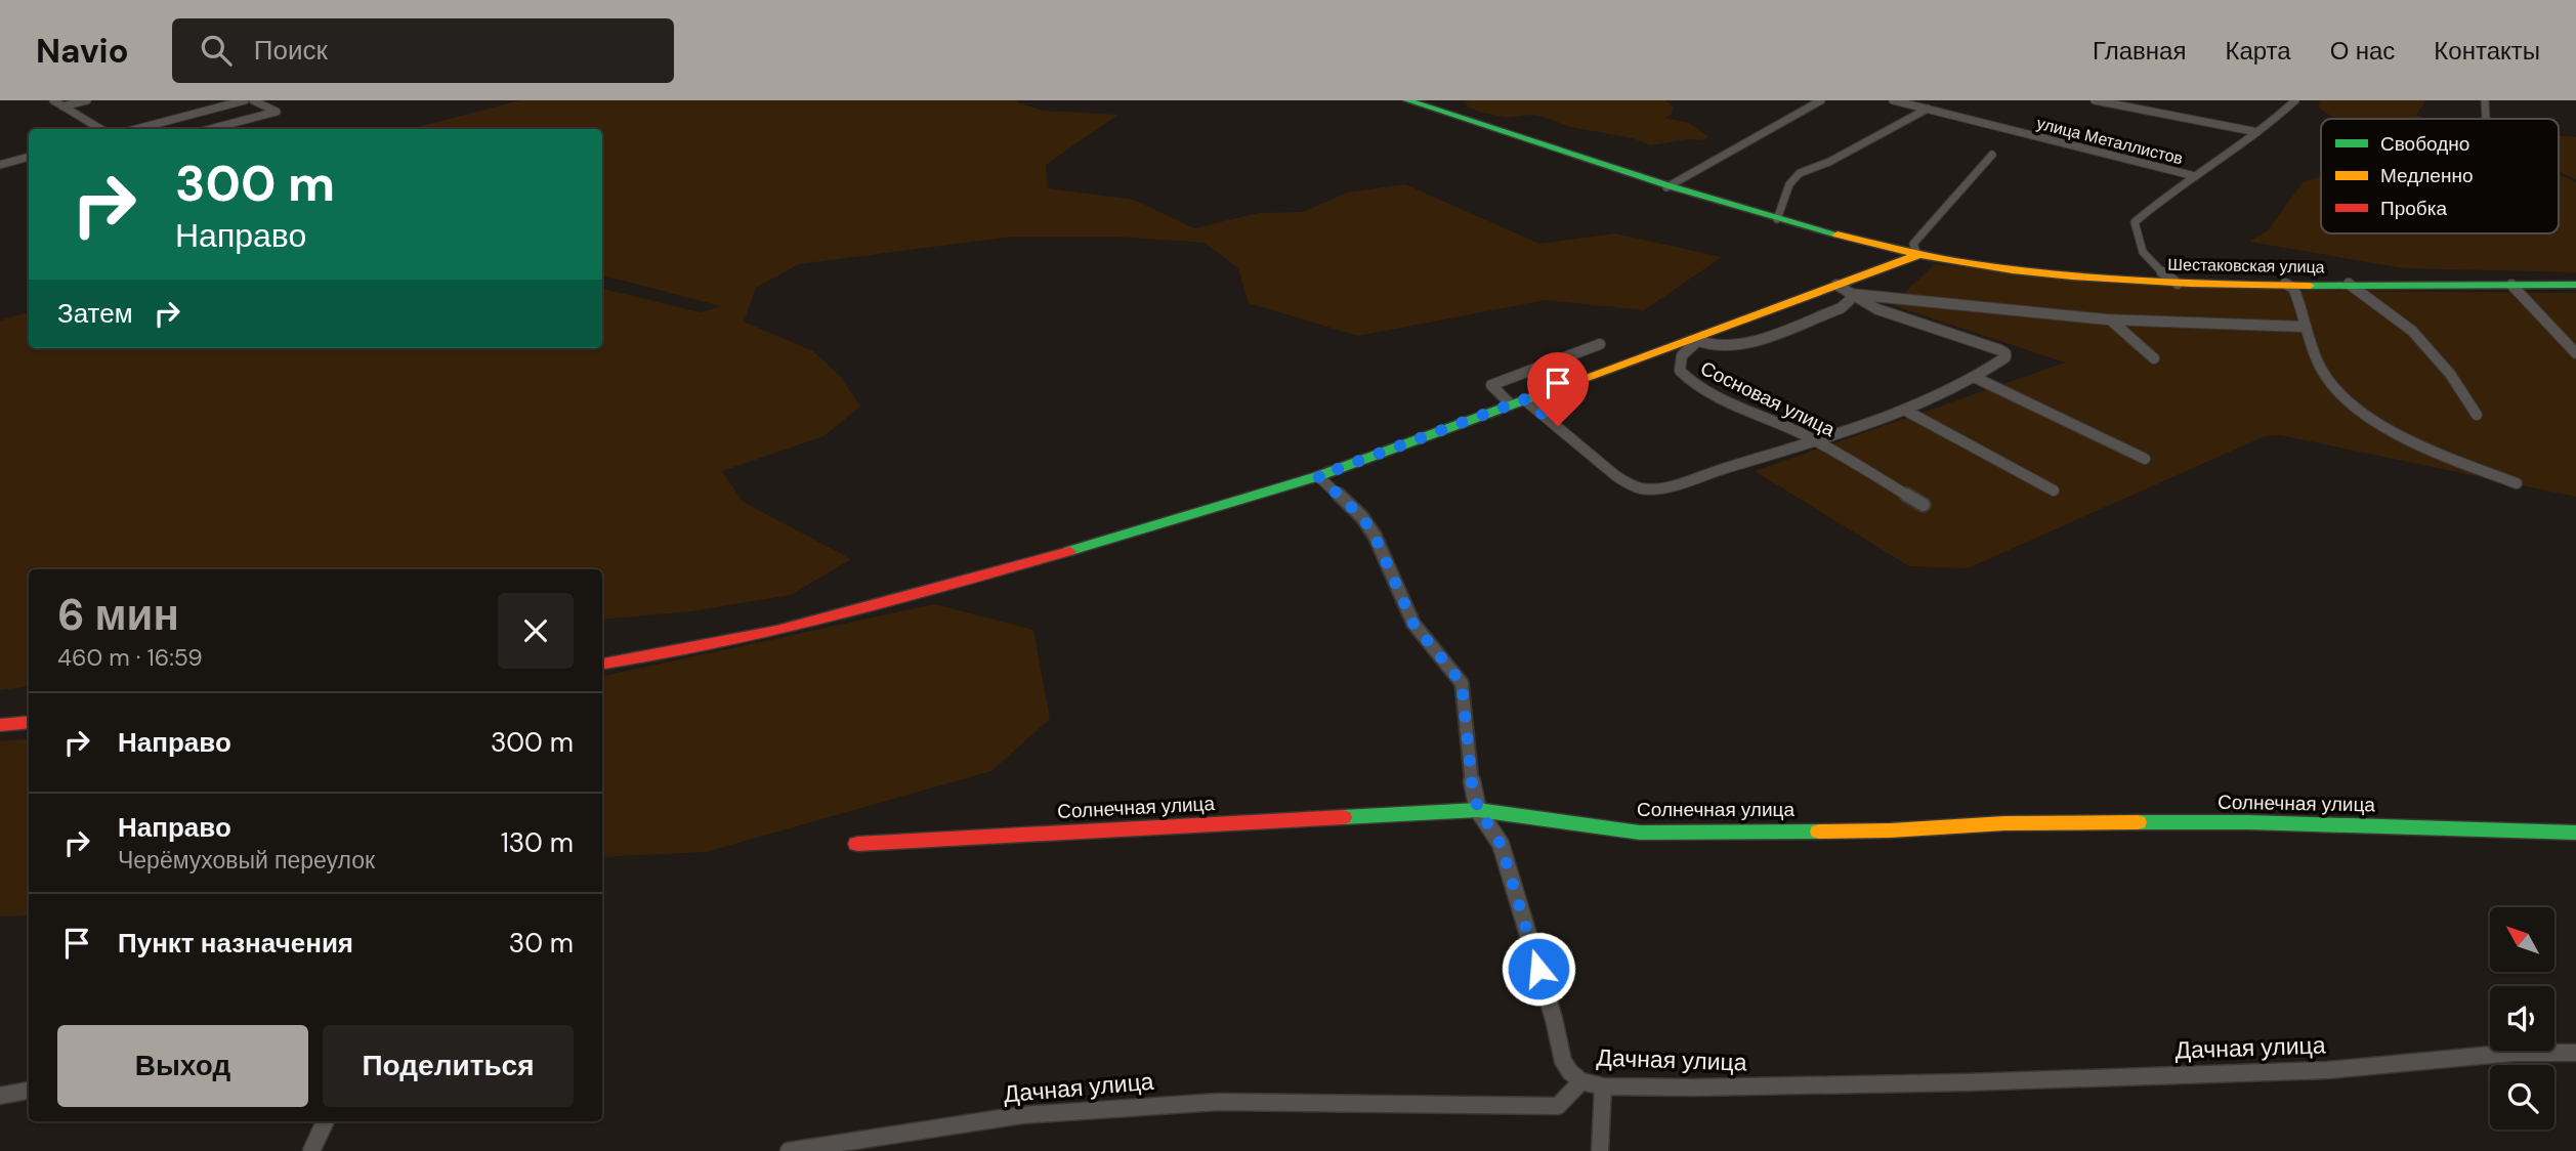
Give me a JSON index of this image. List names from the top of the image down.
{
  "streets": {
    "street": [
      "улица Металлистов",
      "Шестаковская улица",
      "Сосновая улица",
      "Солнечная улица",
      "Дачная улица"
    ]
  },
  "legend": ["Свободно", "Медленно", "Пробка"],
  "north": "top left",
  "page": {
    "header": "Navio",
    "search": "Поиск",
    "nav": [
      "Главная",
      "Карта",
      "О нас",
      "Контакты"
    ],
    "turn": ["300 m", "Направо"],
    "then": "Затем",
    "heading": ["6 мин", "460 m · 16:59"],
    "list": [
      {
        "name": "Направо",
        "value": "300 m"
      },
      {
        "name": "Направо",
        "note": "Черёмуховый переулок",
        "value": "130 m"
      },
      {
        "name": "Пункт назначения",
        "value": "30 m"
      }
    ],
    "buttons": ["Выход", "Поделиться"]
  }
}
